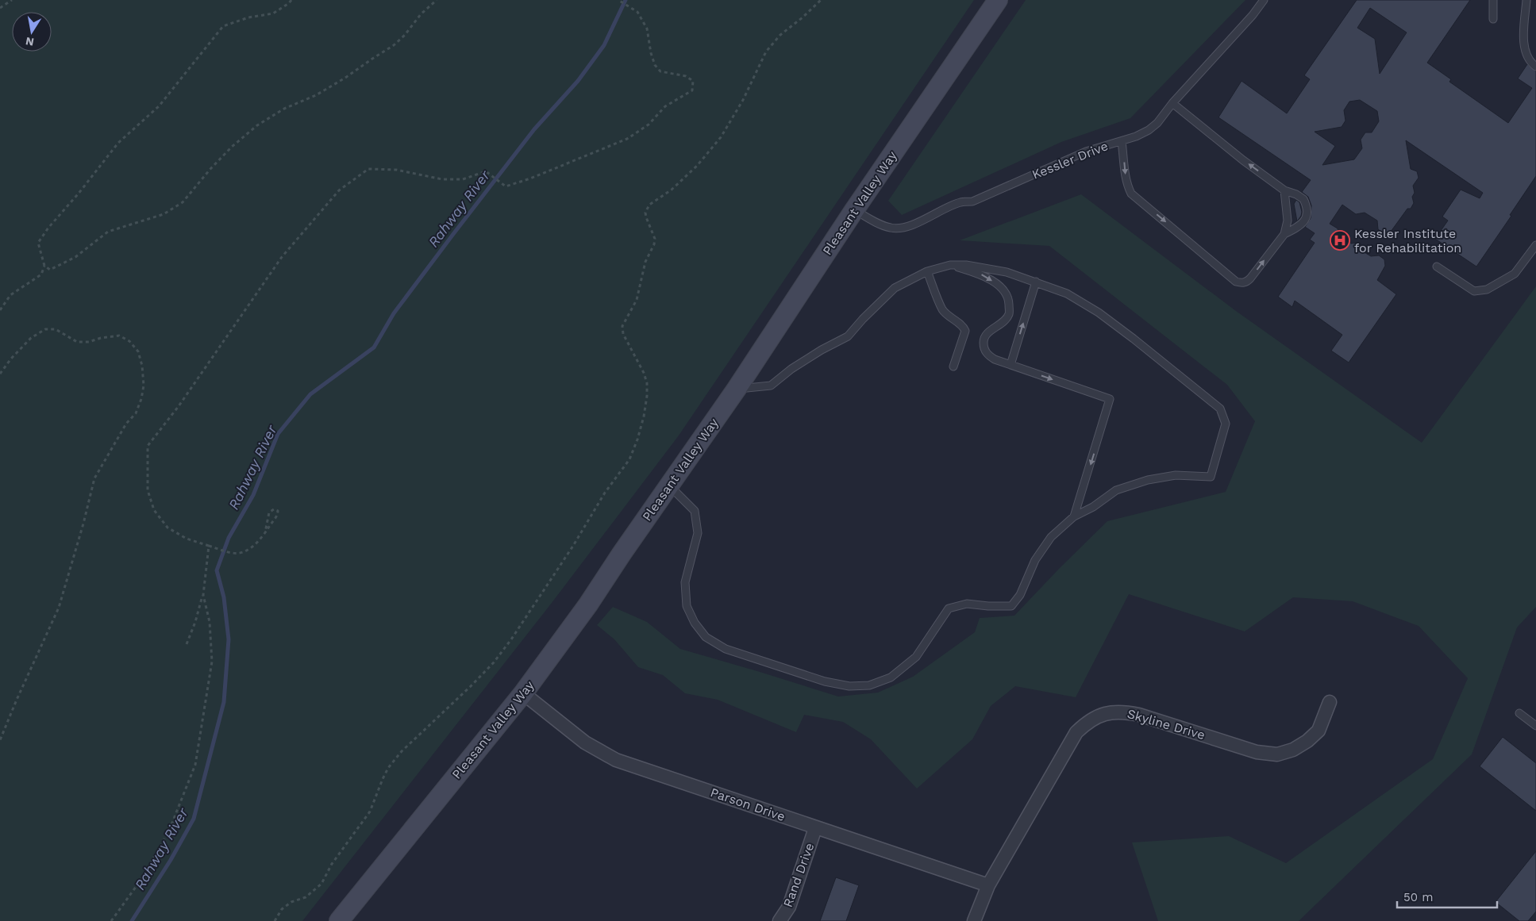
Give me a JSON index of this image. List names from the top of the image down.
{
  "streets": {
    "main road": ["Pleasant Valley Way"],
    "street": ["Skyline Drive", "Parson Drive", "Rand Drive"],
    "lane": ["Kessler Drive"]
  },
  "crossings": [
    ["Kessler Drive", "Pleasant Valley Way"],
    ["Pleasant Valley Way", "Parson Drive"],
    ["Skyline Drive", "Parson Drive"],
    ["Parson Drive", "Rand Drive"]
  ],
  "water": ["Rahway River"],
  "places": {
    "hospital": ["Kessler Institute for Rehabilitation"]
  },
  "scale_bar": "50 m",
  "north": "bottom"
}
